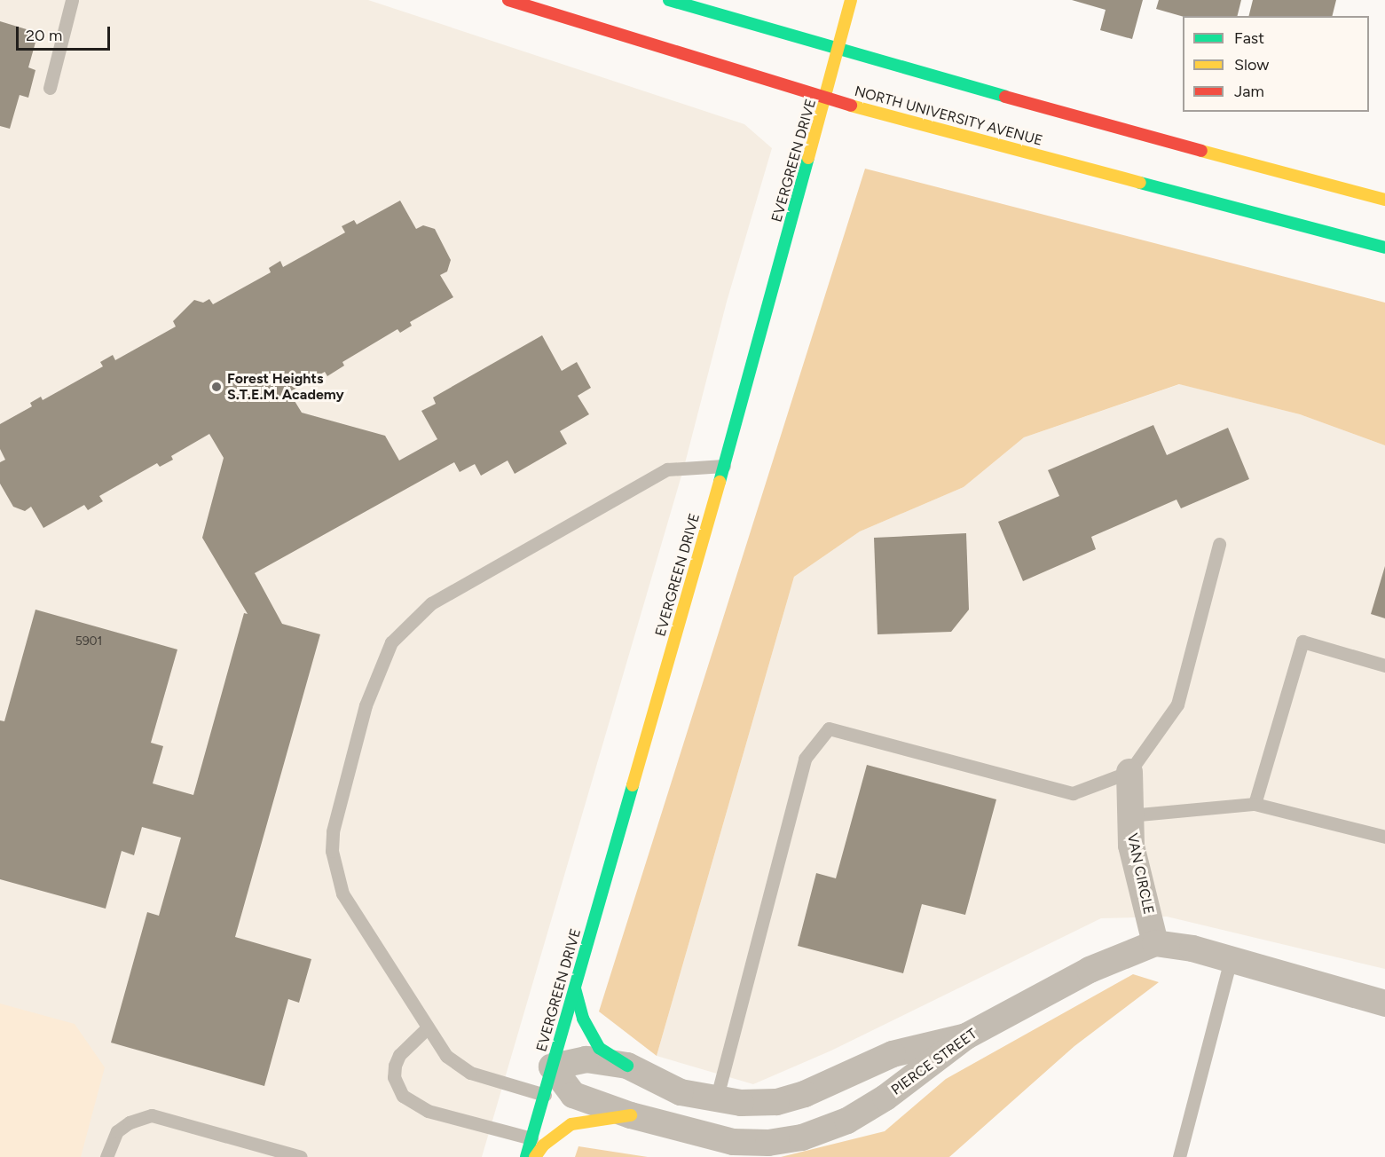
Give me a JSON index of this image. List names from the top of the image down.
{
  "streets": {
    "main road": ["NORTH UNIVERSITY AVENUE", "EVERGREEN DRIVE"],
    "street": ["VAN CIRCLE", "PIERCE STREET"]
  },
  "crossings": [
    ["NORTH UNIVERSITY AVENUE", "EVERGREEN DRIVE"],
    ["EVERGREEN DRIVE", "PIERCE STREET"],
    ["VAN CIRCLE", "PIERCE STREET"]
  ],
  "places": ["Forest Heights S.T.E.M. Academy"],
  "house_numbers": ["5901"],
  "legend": ["Fast", "Slow", "Jam"],
  "scale_bar": "20 m"
}
